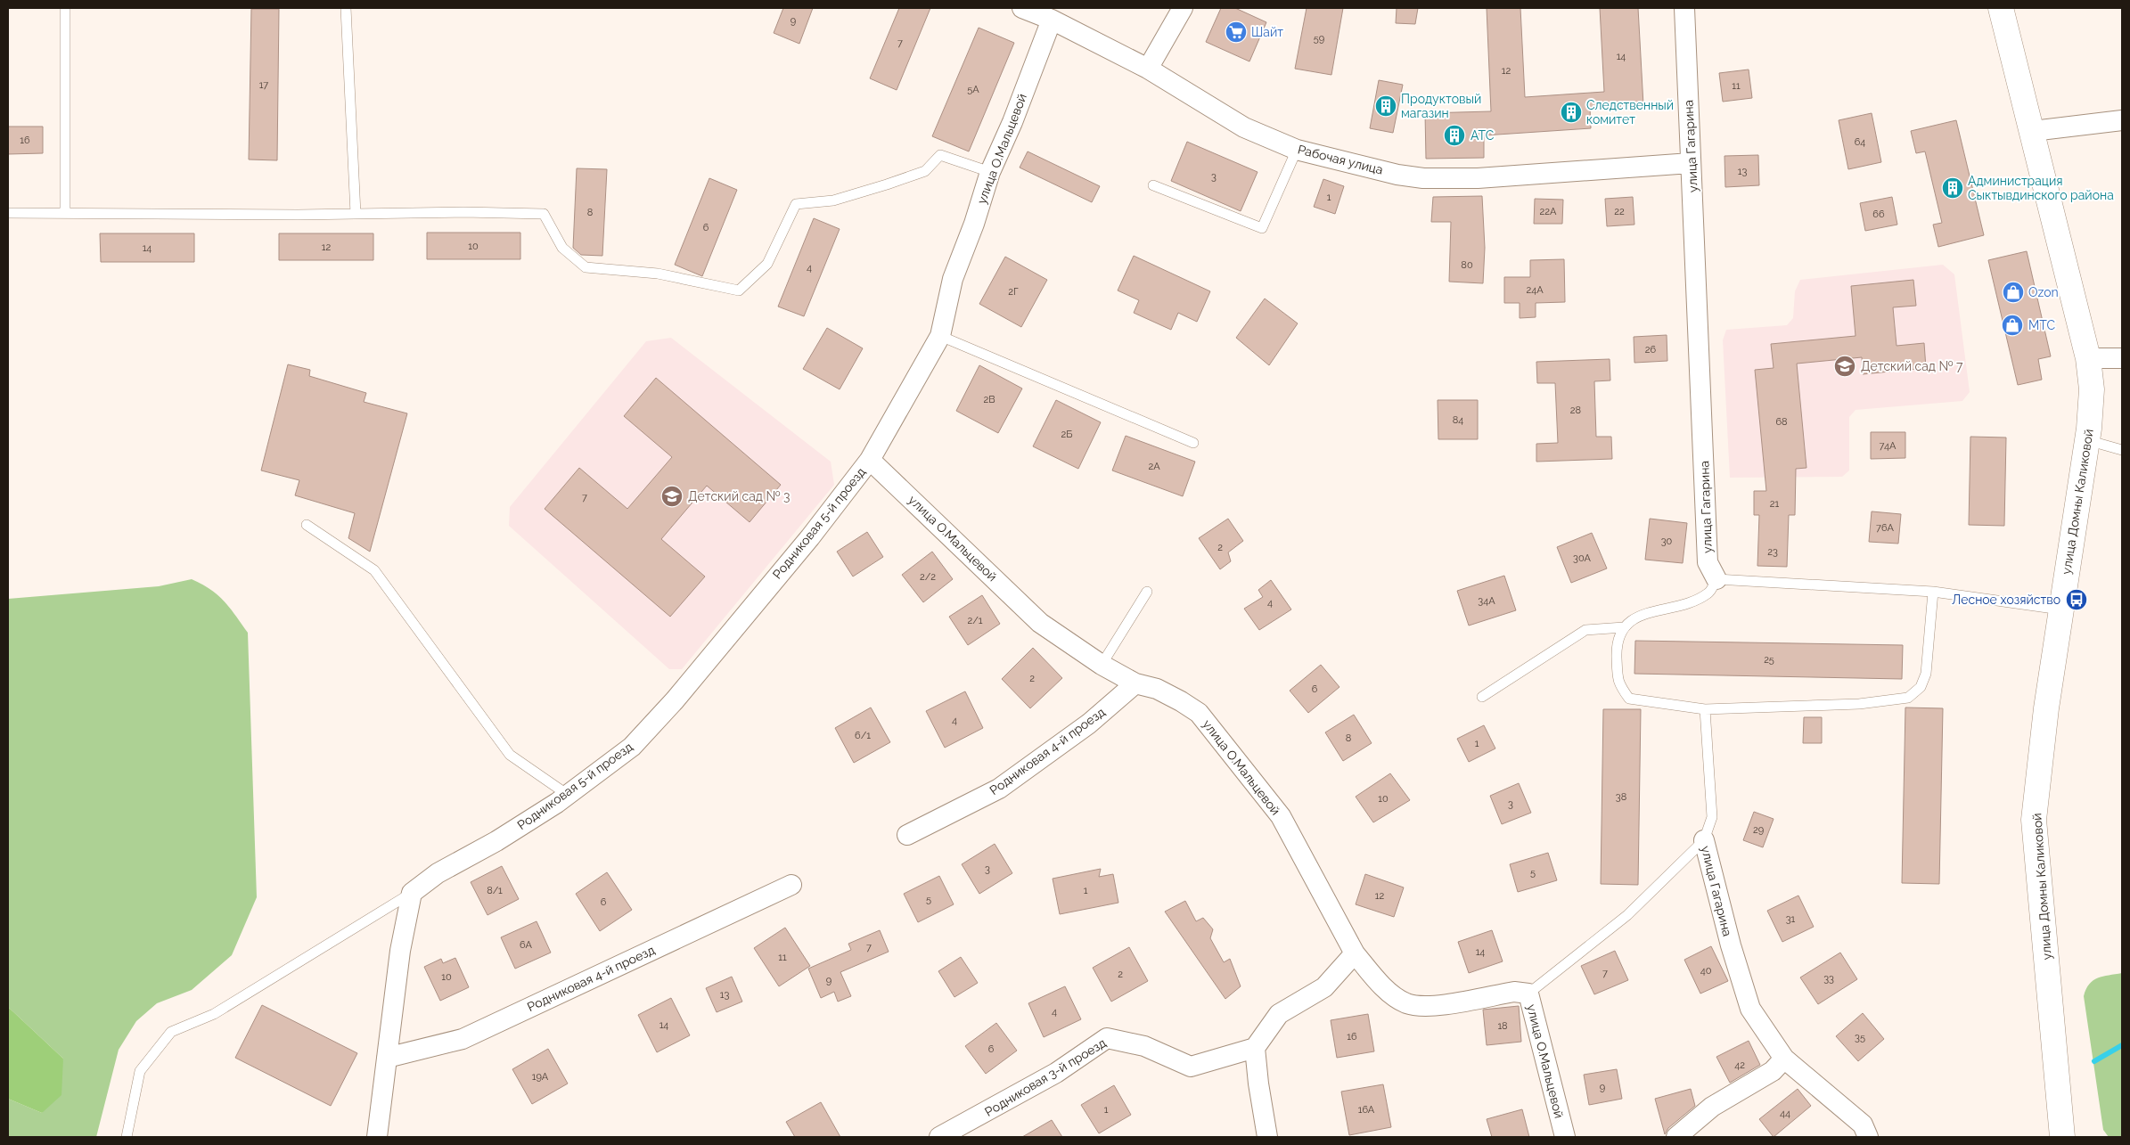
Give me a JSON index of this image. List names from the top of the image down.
{
  "streets": {
    "main road": ["улица Домны Каликовой"],
    "street": [
      "улица Гагарина",
      "улица О.Мальцевой",
      "Рабочая улица",
      "Родниковая 5-й проезд",
      "Родниковая 4-й проезд",
      "Родниковая 3-й проезд"
    ]
  },
  "crossings": [
    ["улица Гагарина", "Рабочая улица"],
    ["улица О.Мальцевой", "Рабочая улица"],
    ["улица О.Мальцевой", "Родниковая 5-й проезд"],
    ["улица О.Мальцевой", "Родниковая 4-й проезд"]
  ],
  "places": {
    "supermarket": ["Шайт"],
    "building": [
      "Продуктовый магазин",
      "Следственный комитет",
      "АТС",
      "Администрация Сыктывдинского района"
    ],
    "shop": ["Ozon", "МТС"],
    "school or university": ["Детский сад № 7", "Детский сад № 3"],
    "bus stop": ["Лесное хозяйство"]
  },
  "house_numbers": [
    "9",
    "59",
    "7",
    "14",
    "12",
    "17",
    "11",
    "5А",
    "16",
    "64",
    "13",
    "3",
    "1",
    "22А",
    "22",
    "8",
    "66",
    "6",
    "10",
    "12",
    "14",
    "80",
    "4",
    "24А",
    "2Г",
    "26",
    "2В",
    "28",
    "84",
    "68",
    "2Б",
    "74А",
    "2А",
    "7",
    "21",
    "76А",
    "30",
    "2",
    "23",
    "30А",
    "2/2",
    "34А",
    "4",
    "2/1",
    "25",
    "2",
    "6",
    "4",
    "6/1",
    "8",
    "1",
    "38",
    "10",
    "3",
    "29",
    "3",
    "5",
    "8/1",
    "1",
    "12",
    "5",
    "6",
    "31",
    "6А",
    "7",
    "14",
    "11",
    "40",
    "7",
    "2",
    "10",
    "33",
    "9",
    "13",
    "4",
    "14",
    "18",
    "16",
    "35",
    "6",
    "42",
    "19А",
    "9",
    "1",
    "16А",
    "44"
  ]
}
